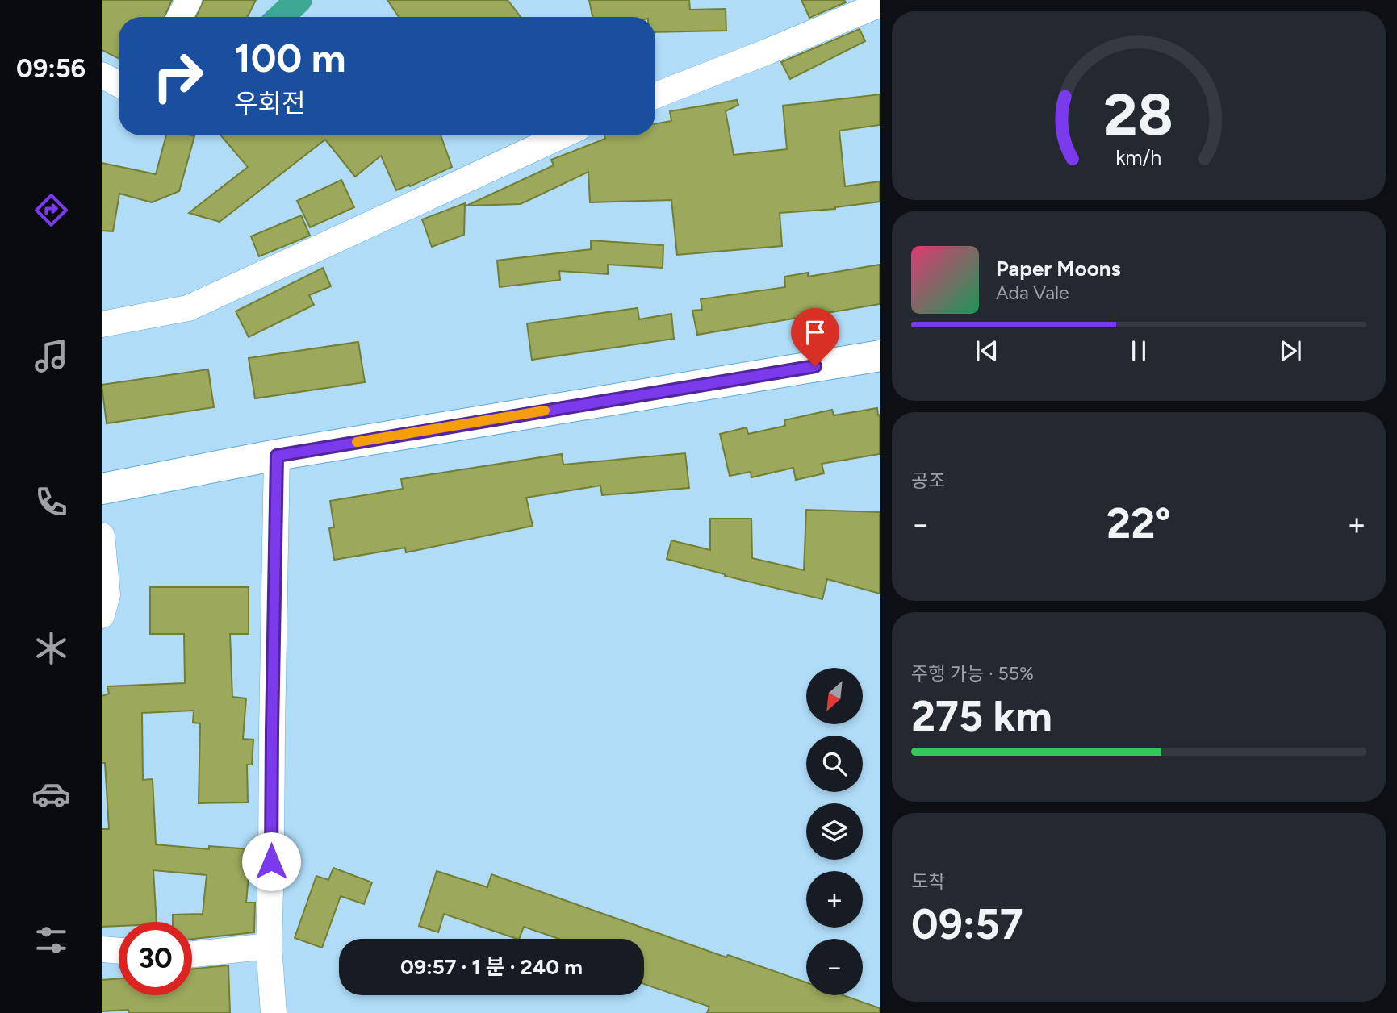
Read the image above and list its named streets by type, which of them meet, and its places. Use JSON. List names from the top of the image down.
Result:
{
  "north": "bottom left",
  "page": {
    "tabs": "09:56",
    "turn": ["100 m", "우회전"],
    "song": ["Paper Moons", "Ada Vale"],
    "tile": [
      "공조",
      ["주행 가능 · 55%", "275 km"],
      ["도착", "09:57"]
    ],
    "heat": ["−", "22°", "+"],
    "map_buttons": ["+", "−"],
    "limit": "30",
    "trip": "09:57 · 1 분 · 240 m",
    "gauge": ["28", "km/h"]
  }
}
